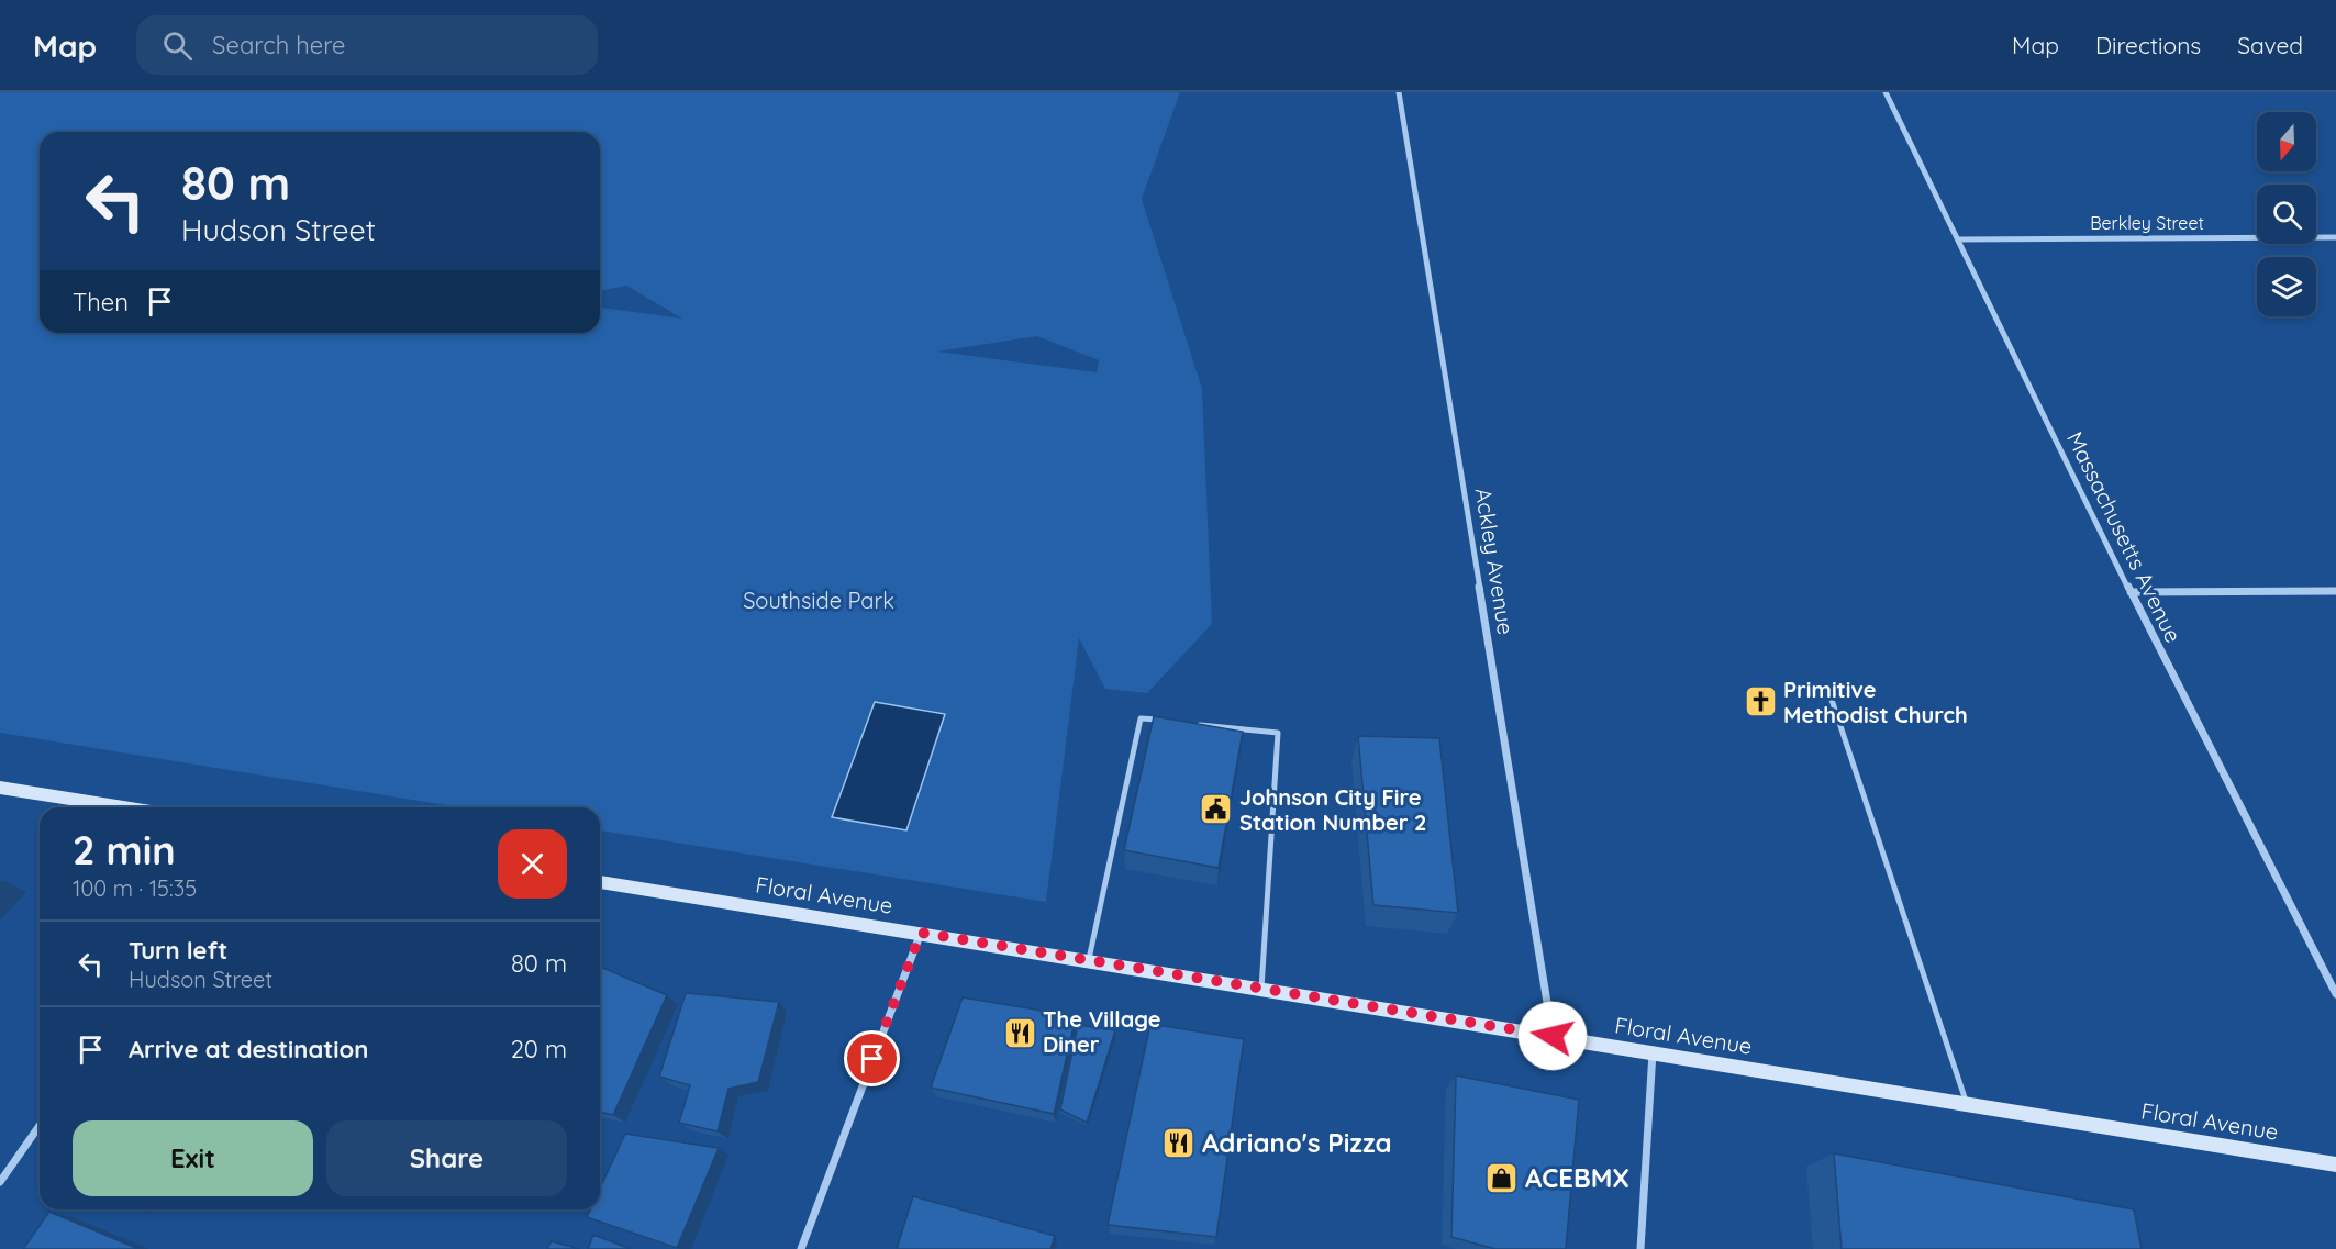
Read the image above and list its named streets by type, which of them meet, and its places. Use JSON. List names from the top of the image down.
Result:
{
  "streets": {
    "street": [
      "Berkley Street",
      "Massachusetts Avenue",
      "Ackley Avenue",
      "Floral Avenue"
    ]
  },
  "crossings": [
    ["Berkley Street", "Massachusetts Avenue"],
    ["Ackley Avenue", "Floral Avenue"]
  ],
  "parks": ["Southside Park"],
  "places": {
    "church": ["Primitive Methodist Church"],
    "public building": ["Johnson City Fire Station Number 2"],
    "restaurant": ["The Village Diner", "Adriano's Pizza"],
    "shop": ["ACEBMX"]
  },
  "north": "bottom",
  "page": {
    "header": "Map",
    "search": "Search here",
    "nav": ["Map", "Directions", "Saved"],
    "turn": ["80 m", "Hudson Street"],
    "then": "Then",
    "heading": ["2 min", "100 m · 15:35"],
    "list": [
      {
        "name": "Turn left",
        "note": "Hudson Street",
        "value": "80 m"
      },
      {
        "name": "Arrive at destination",
        "value": "20 m"
      }
    ],
    "buttons": ["Exit", "Share"]
  }
}
